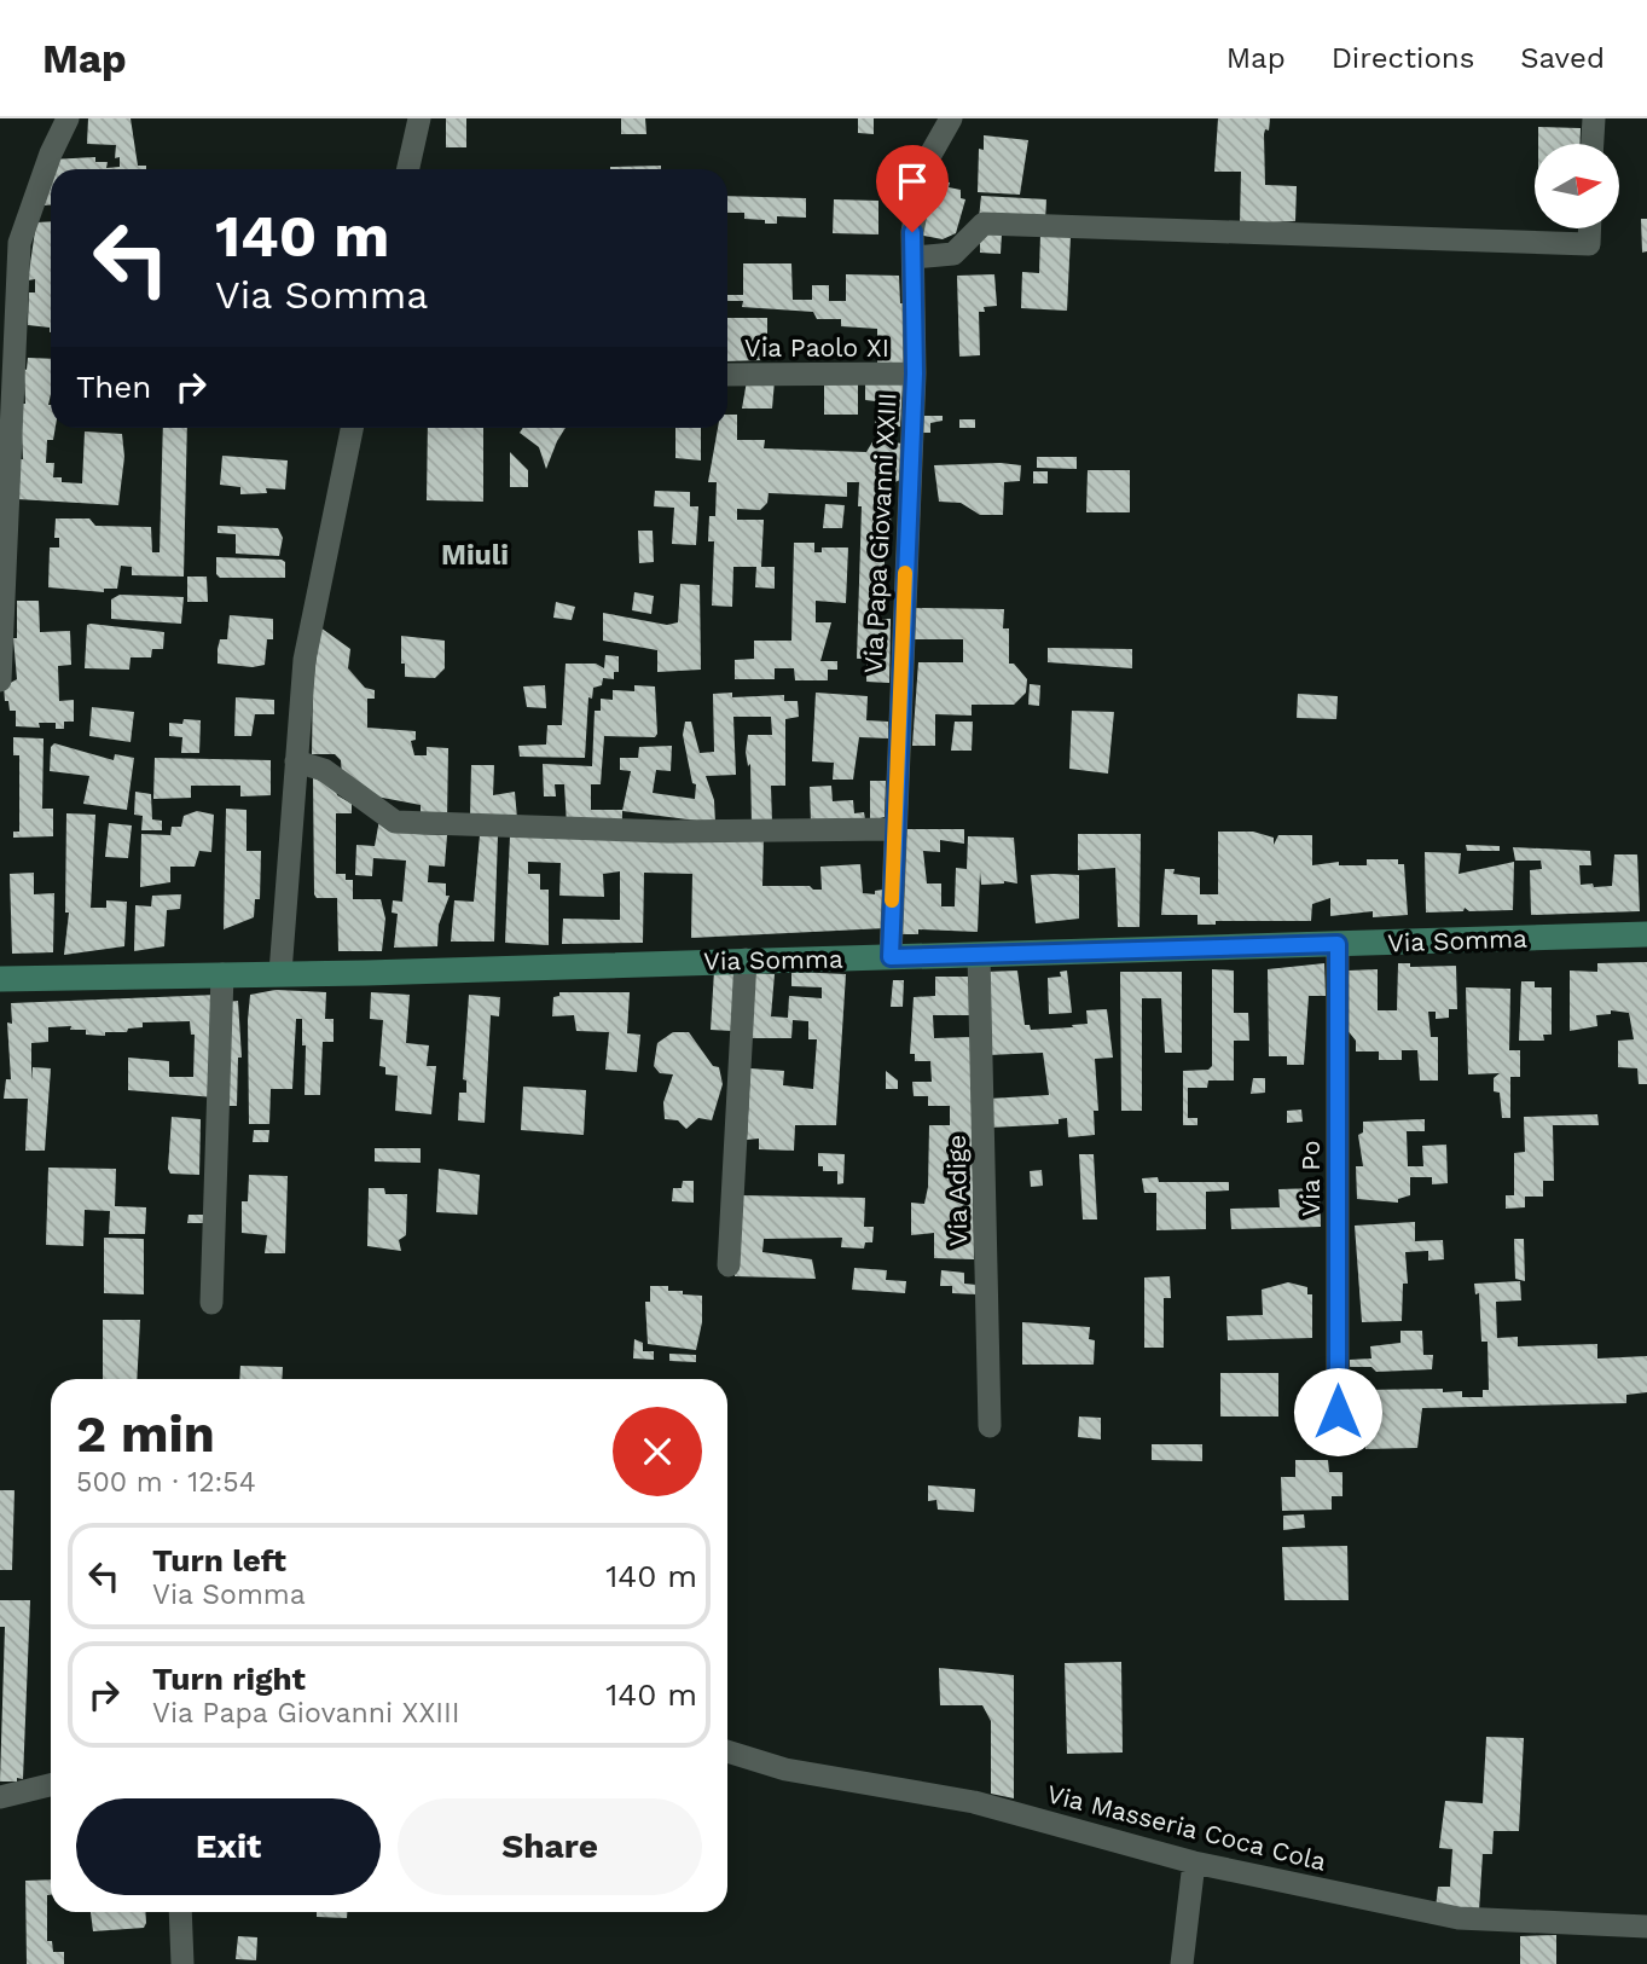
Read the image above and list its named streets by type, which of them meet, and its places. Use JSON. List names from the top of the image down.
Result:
{
  "streets": {
    "street": [
      "Via Paolo XI",
      "Via Papa Giovanni XXIII",
      "Via Somma",
      "Via Po",
      "Via Adige",
      "Via Masseria Coca Cola"
    ]
  },
  "crossings": [
    ["Via Paolo XI", "Via Papa Giovanni XXIII"],
    ["Via Papa Giovanni XXIII", "Via Somma"],
    ["Via Somma", "Via Po"],
    ["Via Somma", "Via Adige"]
  ],
  "districts": ["Miuli"],
  "north": "right",
  "page": {
    "header": "Map",
    "nav": ["Map", "Directions", "Saved"],
    "turn": ["140 m", "Via Somma"],
    "then": "Then",
    "heading": ["2 min", "500 m · 12:54"],
    "list": [
      {
        "name": "Turn left",
        "note": "Via Somma",
        "value": "140 m"
      },
      {
        "name": "Turn right",
        "note": "Via Papa Giovanni XXIII",
        "value": "140 m"
      }
    ],
    "buttons": ["Exit", "Share"]
  }
}
